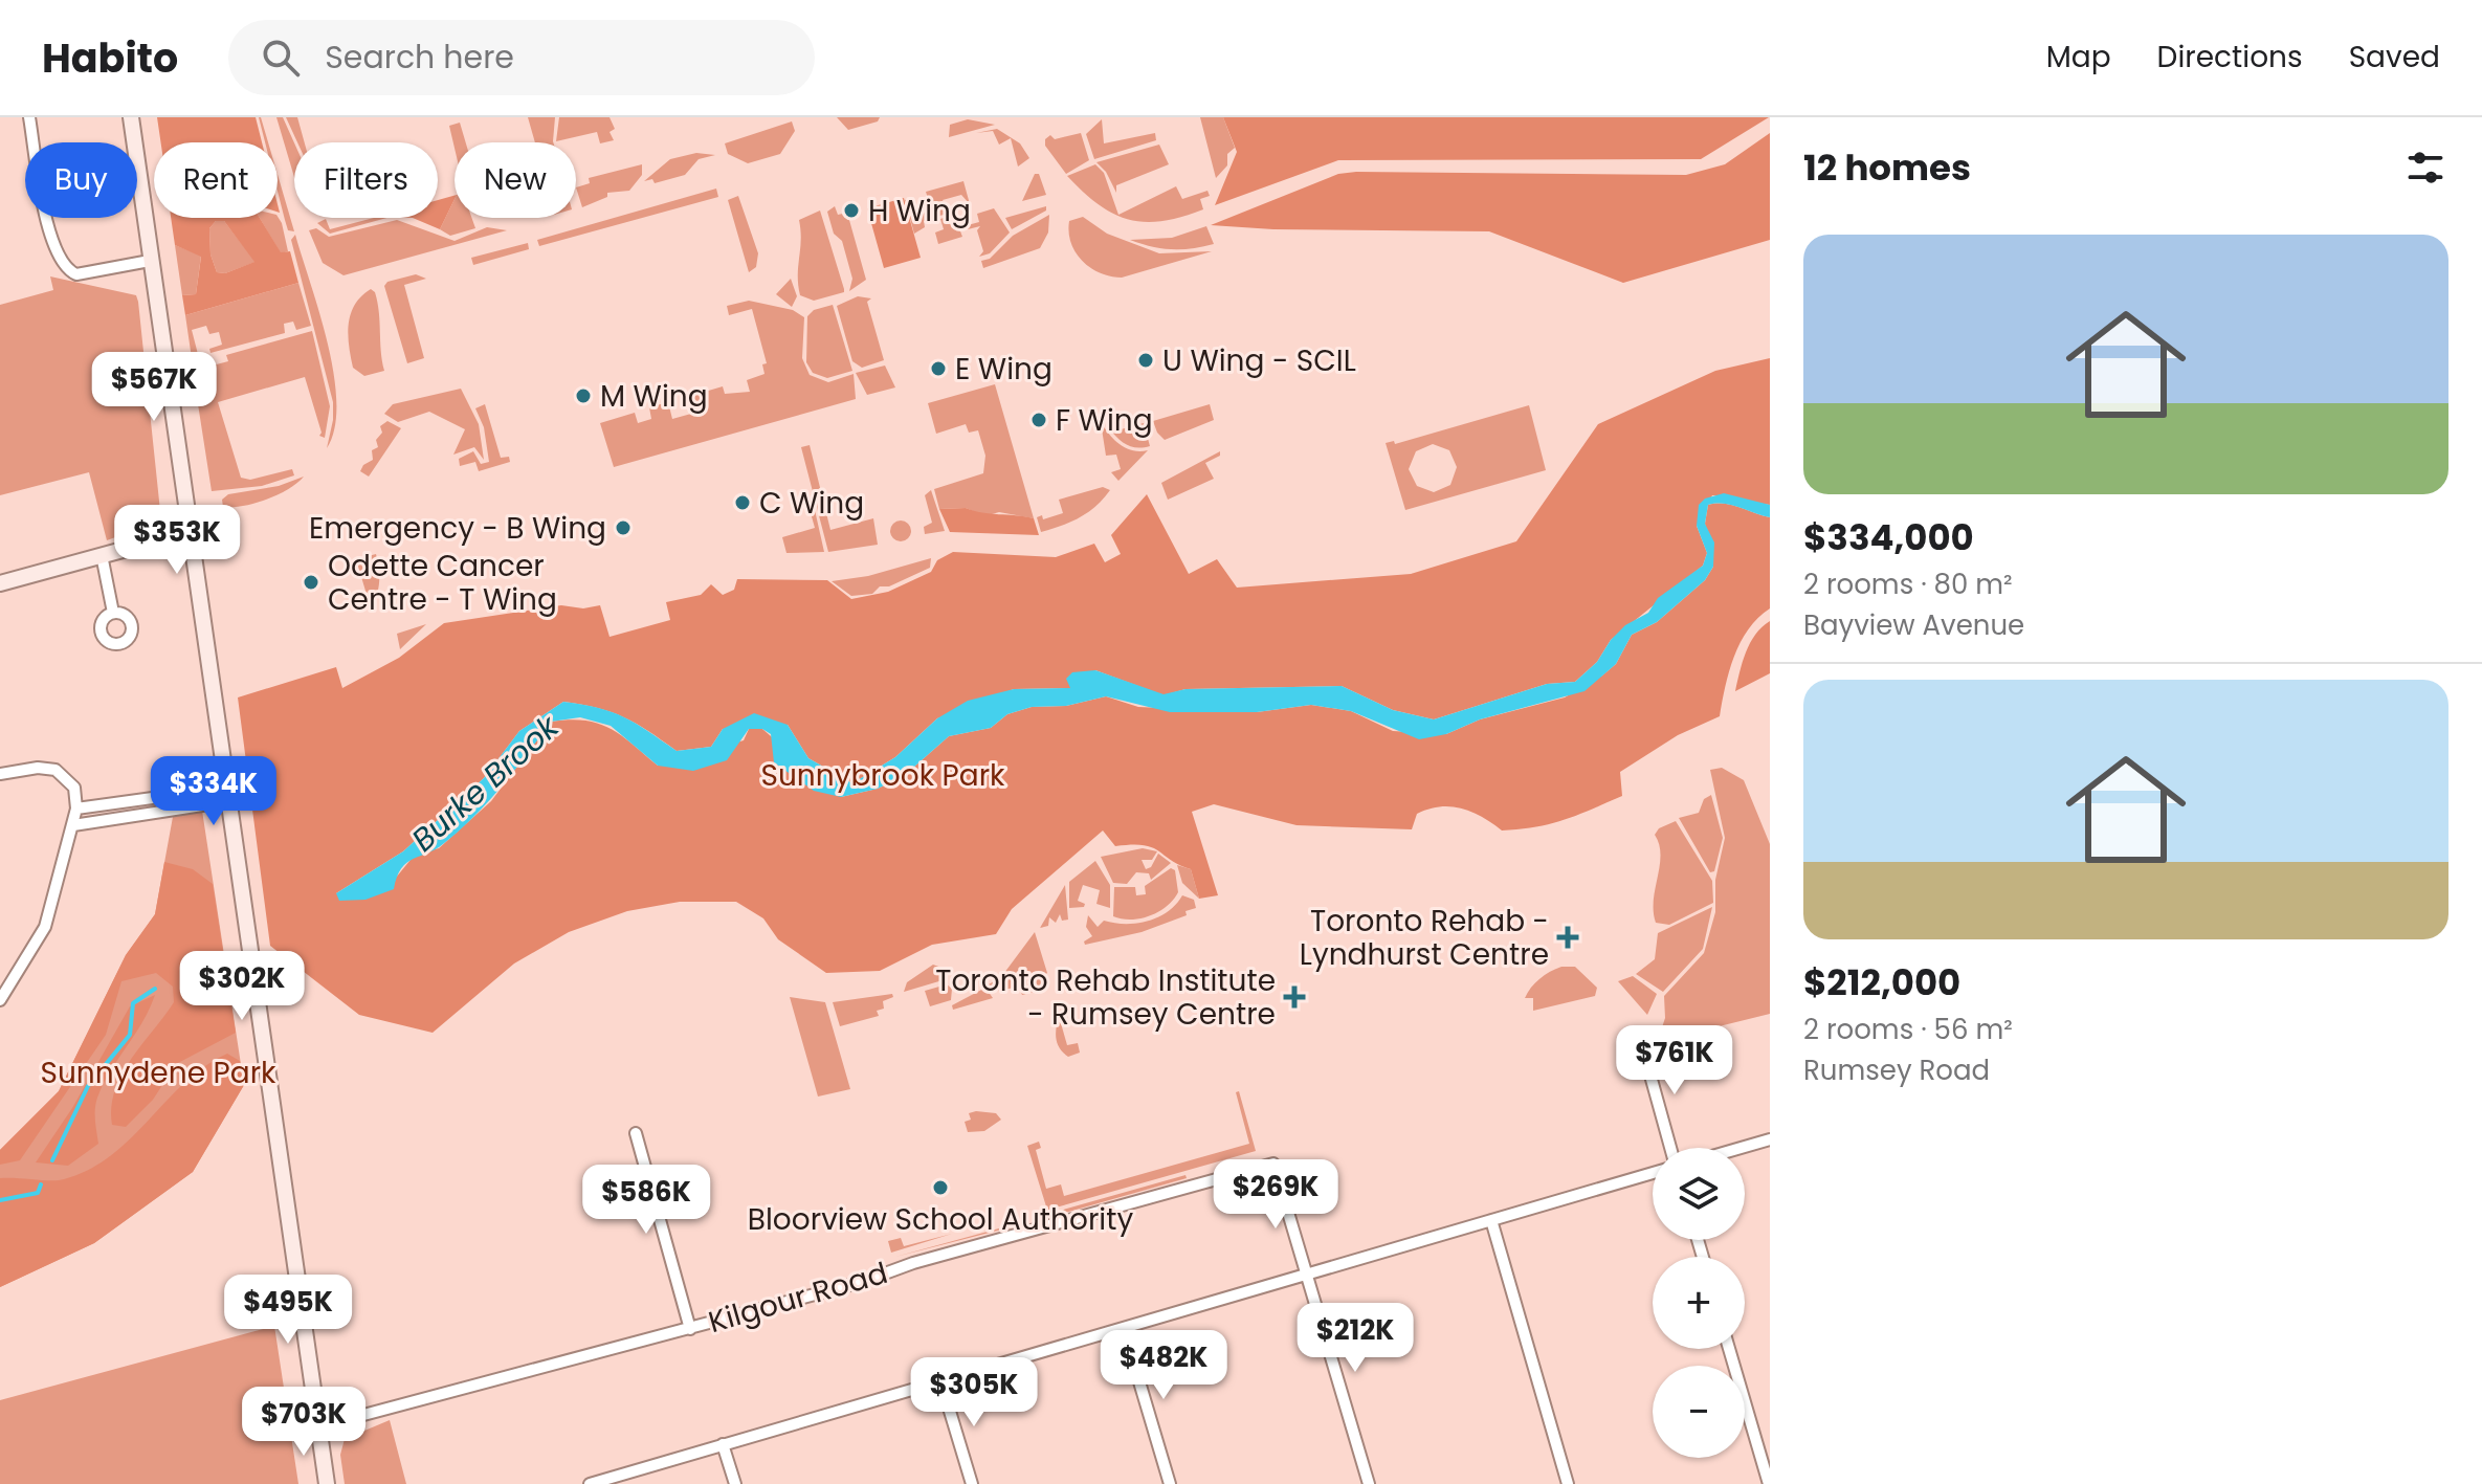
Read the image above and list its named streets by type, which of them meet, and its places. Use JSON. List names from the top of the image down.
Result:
{
  "streets": {
    "street": ["Kilgour Road"]
  },
  "water": ["Burke Brook"],
  "parks": ["Sunnybrook Park", "Sunnydene Park"],
  "places": {
    "other": [
      "H Wing",
      "U Wing - SCIL",
      "E Wing",
      "M Wing",
      "F Wing",
      "C Wing",
      "Emergency - B Wing",
      "Odette Cancer Centre - T Wing",
      "Bloorview School Authority"
    ],
    "health": ["Toronto Rehab - Lyndhurst Centre", "Toronto Rehab Institute - Rumsey Centre"]
  },
  "page": {
    "header": "Habito",
    "search": "Search here",
    "nav": ["Map", "Directions", "Saved"],
    "heading": "12 homes",
    "chip": [
      "Buy",
      "Rent",
      "Filters",
      "New"
    ],
    "list": [
      {
        "name": "$334,000",
        "note": "2 rooms · 80 m² · Bayview Avenue"
      },
      {
        "name": "$212,000",
        "note": "2 rooms · 56 m² · Rumsey Road"
      }
    ],
    "price": [
      "$567K",
      "$353K",
      "$334K",
      "$302K",
      "$761K",
      "$269K",
      "$586K",
      "$495K",
      "$212K",
      "$482K",
      "$305K",
      "$703K"
    ],
    "map_buttons": ["+", "−"]
  }
}
